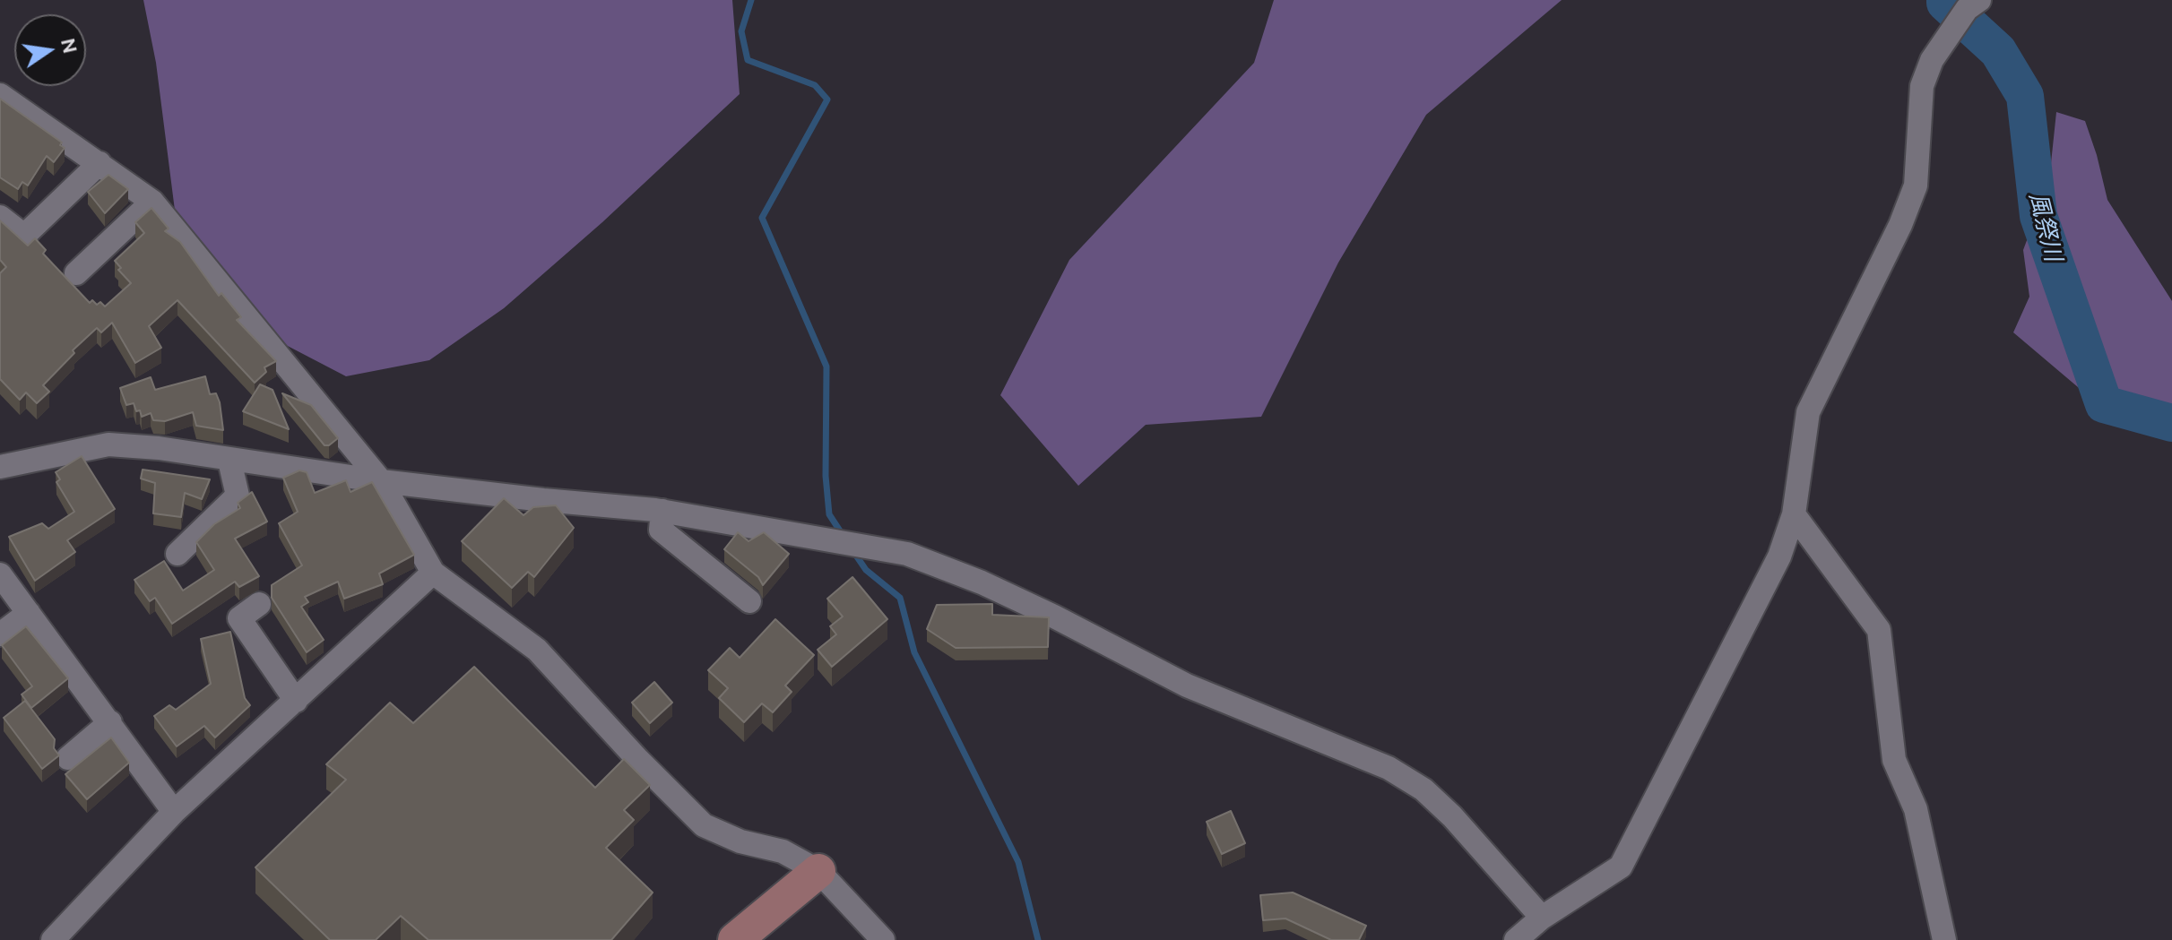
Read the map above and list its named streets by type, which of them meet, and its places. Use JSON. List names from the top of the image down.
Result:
{
  "water": ["風祭川"],
  "north": "right"
}
